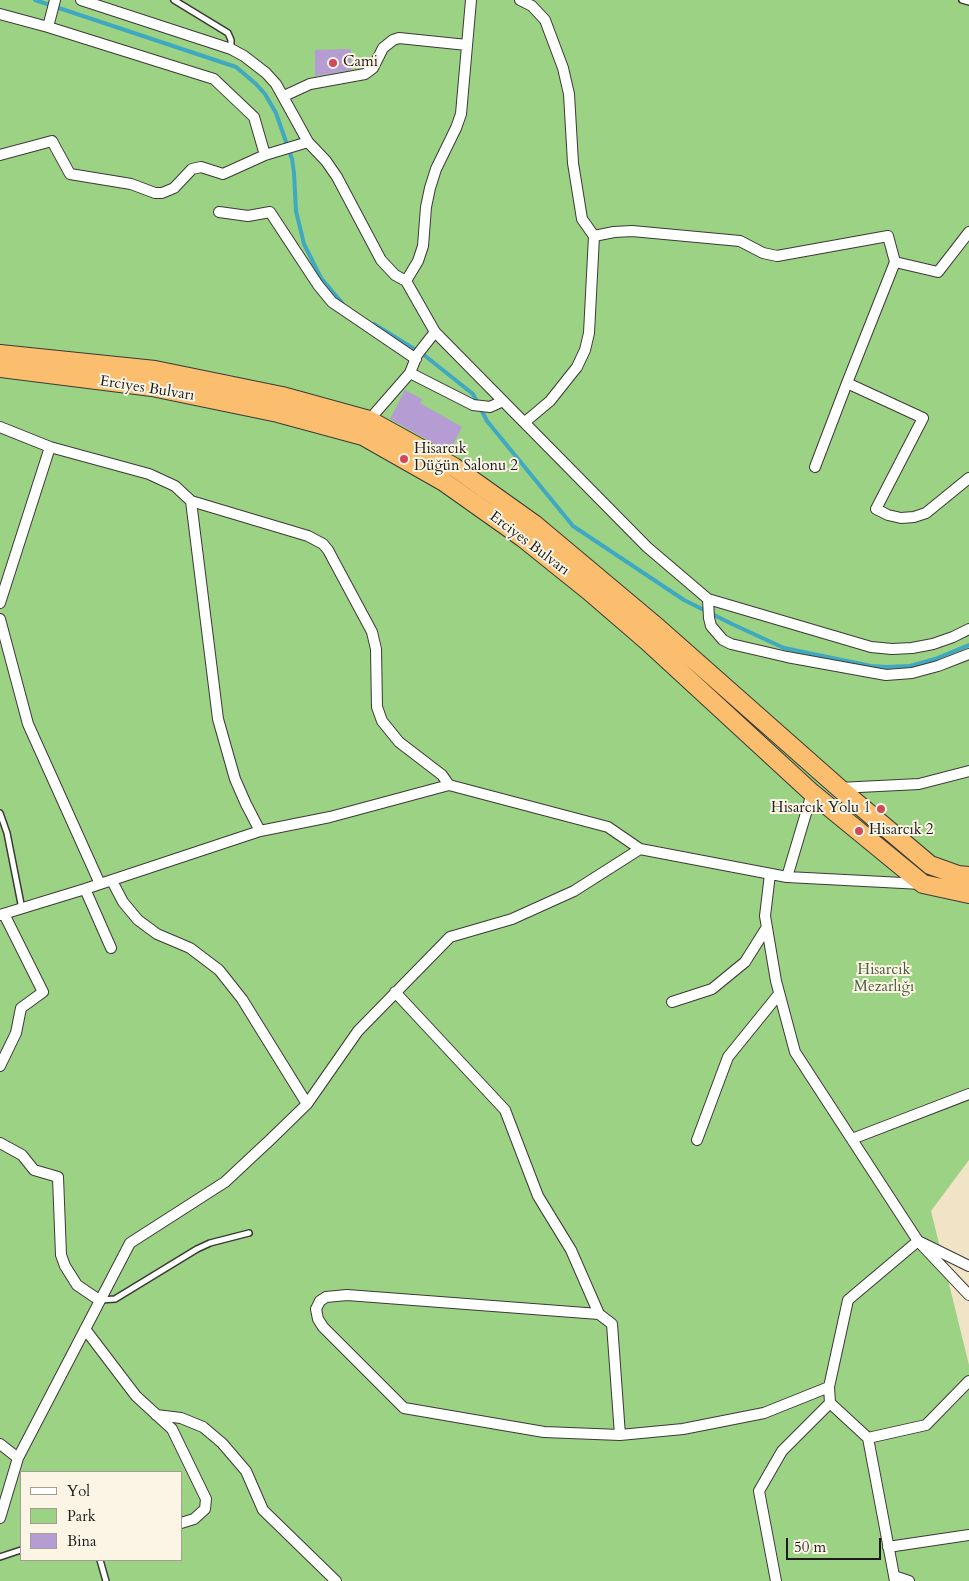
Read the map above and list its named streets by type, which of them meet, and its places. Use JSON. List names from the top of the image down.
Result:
{
  "streets": {
    "highway": ["Erciyes Bulvarı"]
  },
  "parks": ["Hisarcık Mezarlığı"],
  "places": [
    "Cami",
    "Hisarcık Düğün Salonu 2",
    "Hisarcık Yolu 1",
    "Hisarcık 2"
  ],
  "legend": ["Yol", "Park", "Bina"],
  "scale_bar": "50 m"
}
